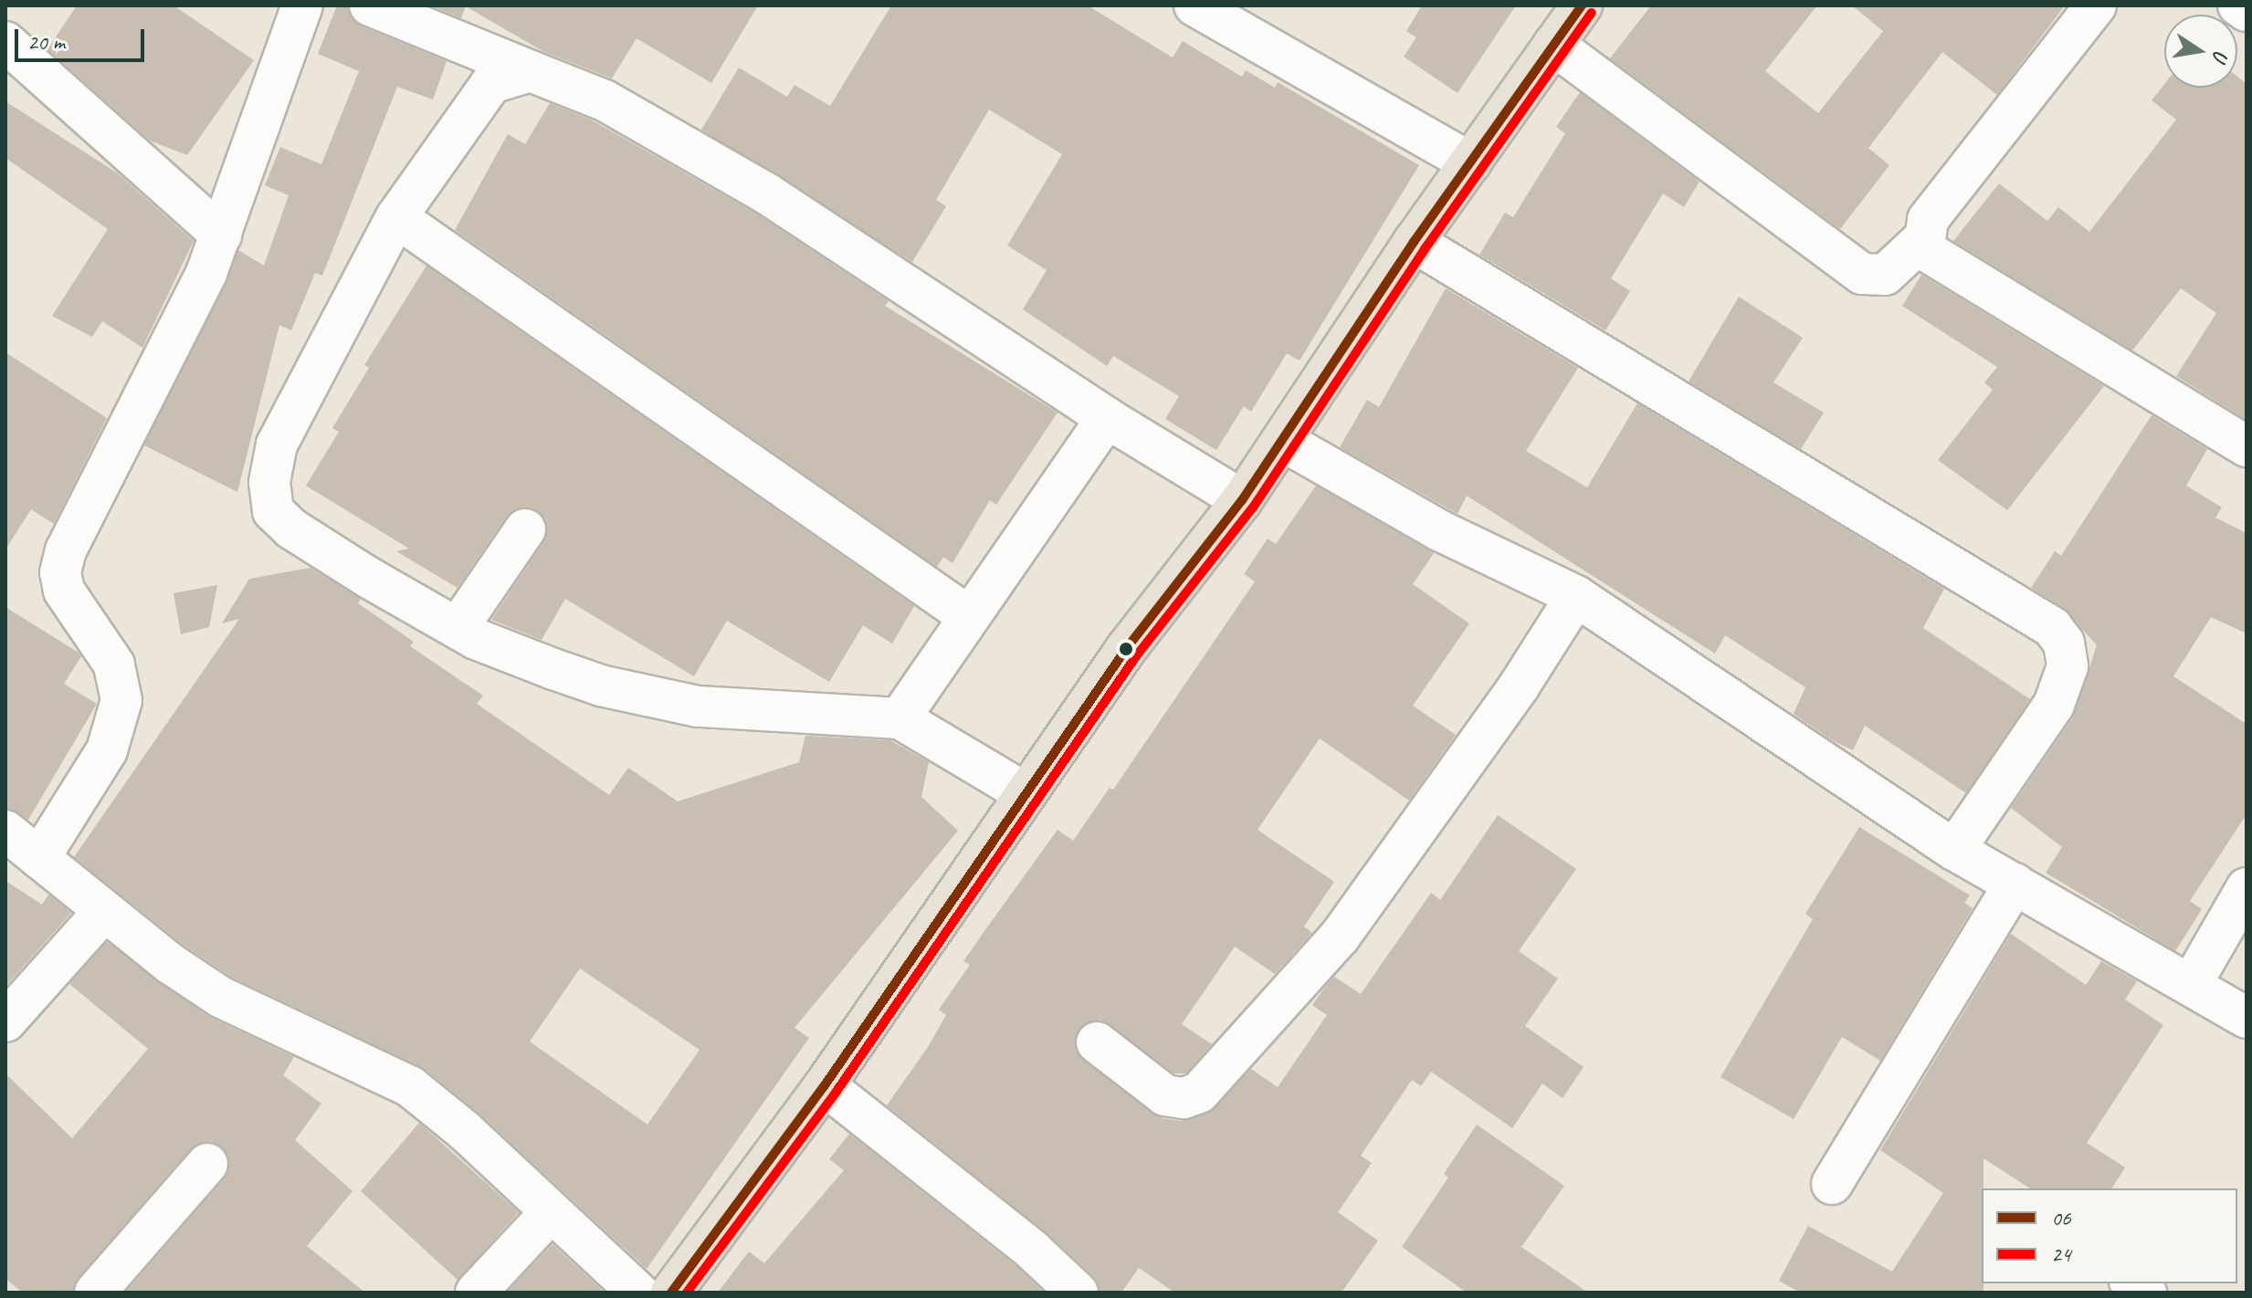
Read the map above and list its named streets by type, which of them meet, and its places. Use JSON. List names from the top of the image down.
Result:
{
  "lines": ["transit line 06", "transit line 24"],
  "legend": ["06", "24"],
  "scale_bar": "20 m",
  "north": "right"
}
